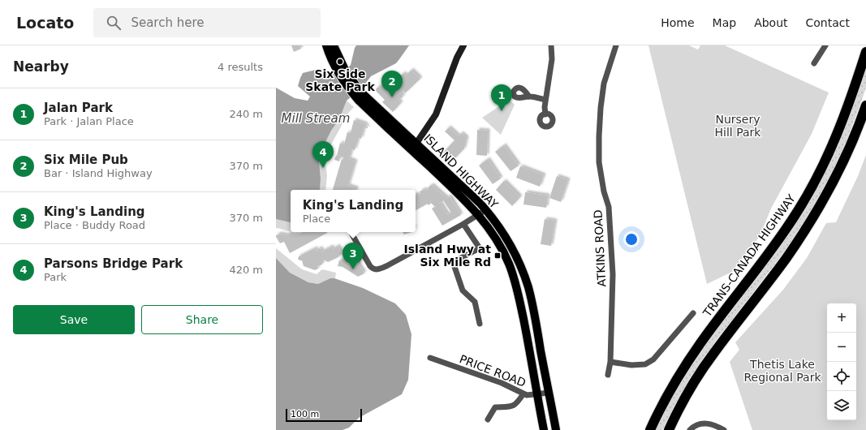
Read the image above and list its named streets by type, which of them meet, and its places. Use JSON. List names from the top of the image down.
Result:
{
  "streets": {
    "highway": ["TRANS-CANADA HIGHWAY"],
    "main road": ["ISLAND HIGHWAY"],
    "street": ["ATKINS ROAD", "PRICE ROAD"]
  },
  "crossings": [
    ["ISLAND HIGHWAY", "PRICE ROAD"]
  ],
  "water": ["Mill Stream"],
  "parks": ["Nursery Hill Park", "Thetis Lake Regional Park"],
  "places": {
    "other": ["Six Side Skate Park"],
    "transit": ["Island Hwy at Six Mile Rd"]
  },
  "scale_bar": "100 m",
  "page": {
    "header": "Locato",
    "search": "Search here",
    "nav": [
      "Home",
      "Map",
      "About",
      "Contact"
    ],
    "heading": ["Nearby", "4 results"],
    "pins": [
      "2",
      "1",
      "4",
      "3"
    ],
    "list": [
      {
        "mark": "1",
        "name": "Jalan Park",
        "note": "Park · Jalan Place",
        "value": "240 m"
      },
      {
        "mark": "2",
        "name": "Six Mile Pub",
        "note": "Bar · Island Highway",
        "value": "370 m"
      },
      {
        "mark": "3",
        "name": "King's Landing",
        "note": "Place · Buddy Road",
        "value": "370 m"
      },
      {
        "mark": "4",
        "name": "Parsons Bridge Park",
        "note": "Park",
        "value": "420 m"
      }
    ],
    "popup": ["King's Landing", "Place"],
    "buttons": ["Save", "Share"],
    "map_buttons": ["+", "−"],
    "scale": "100 m"
  }
}
